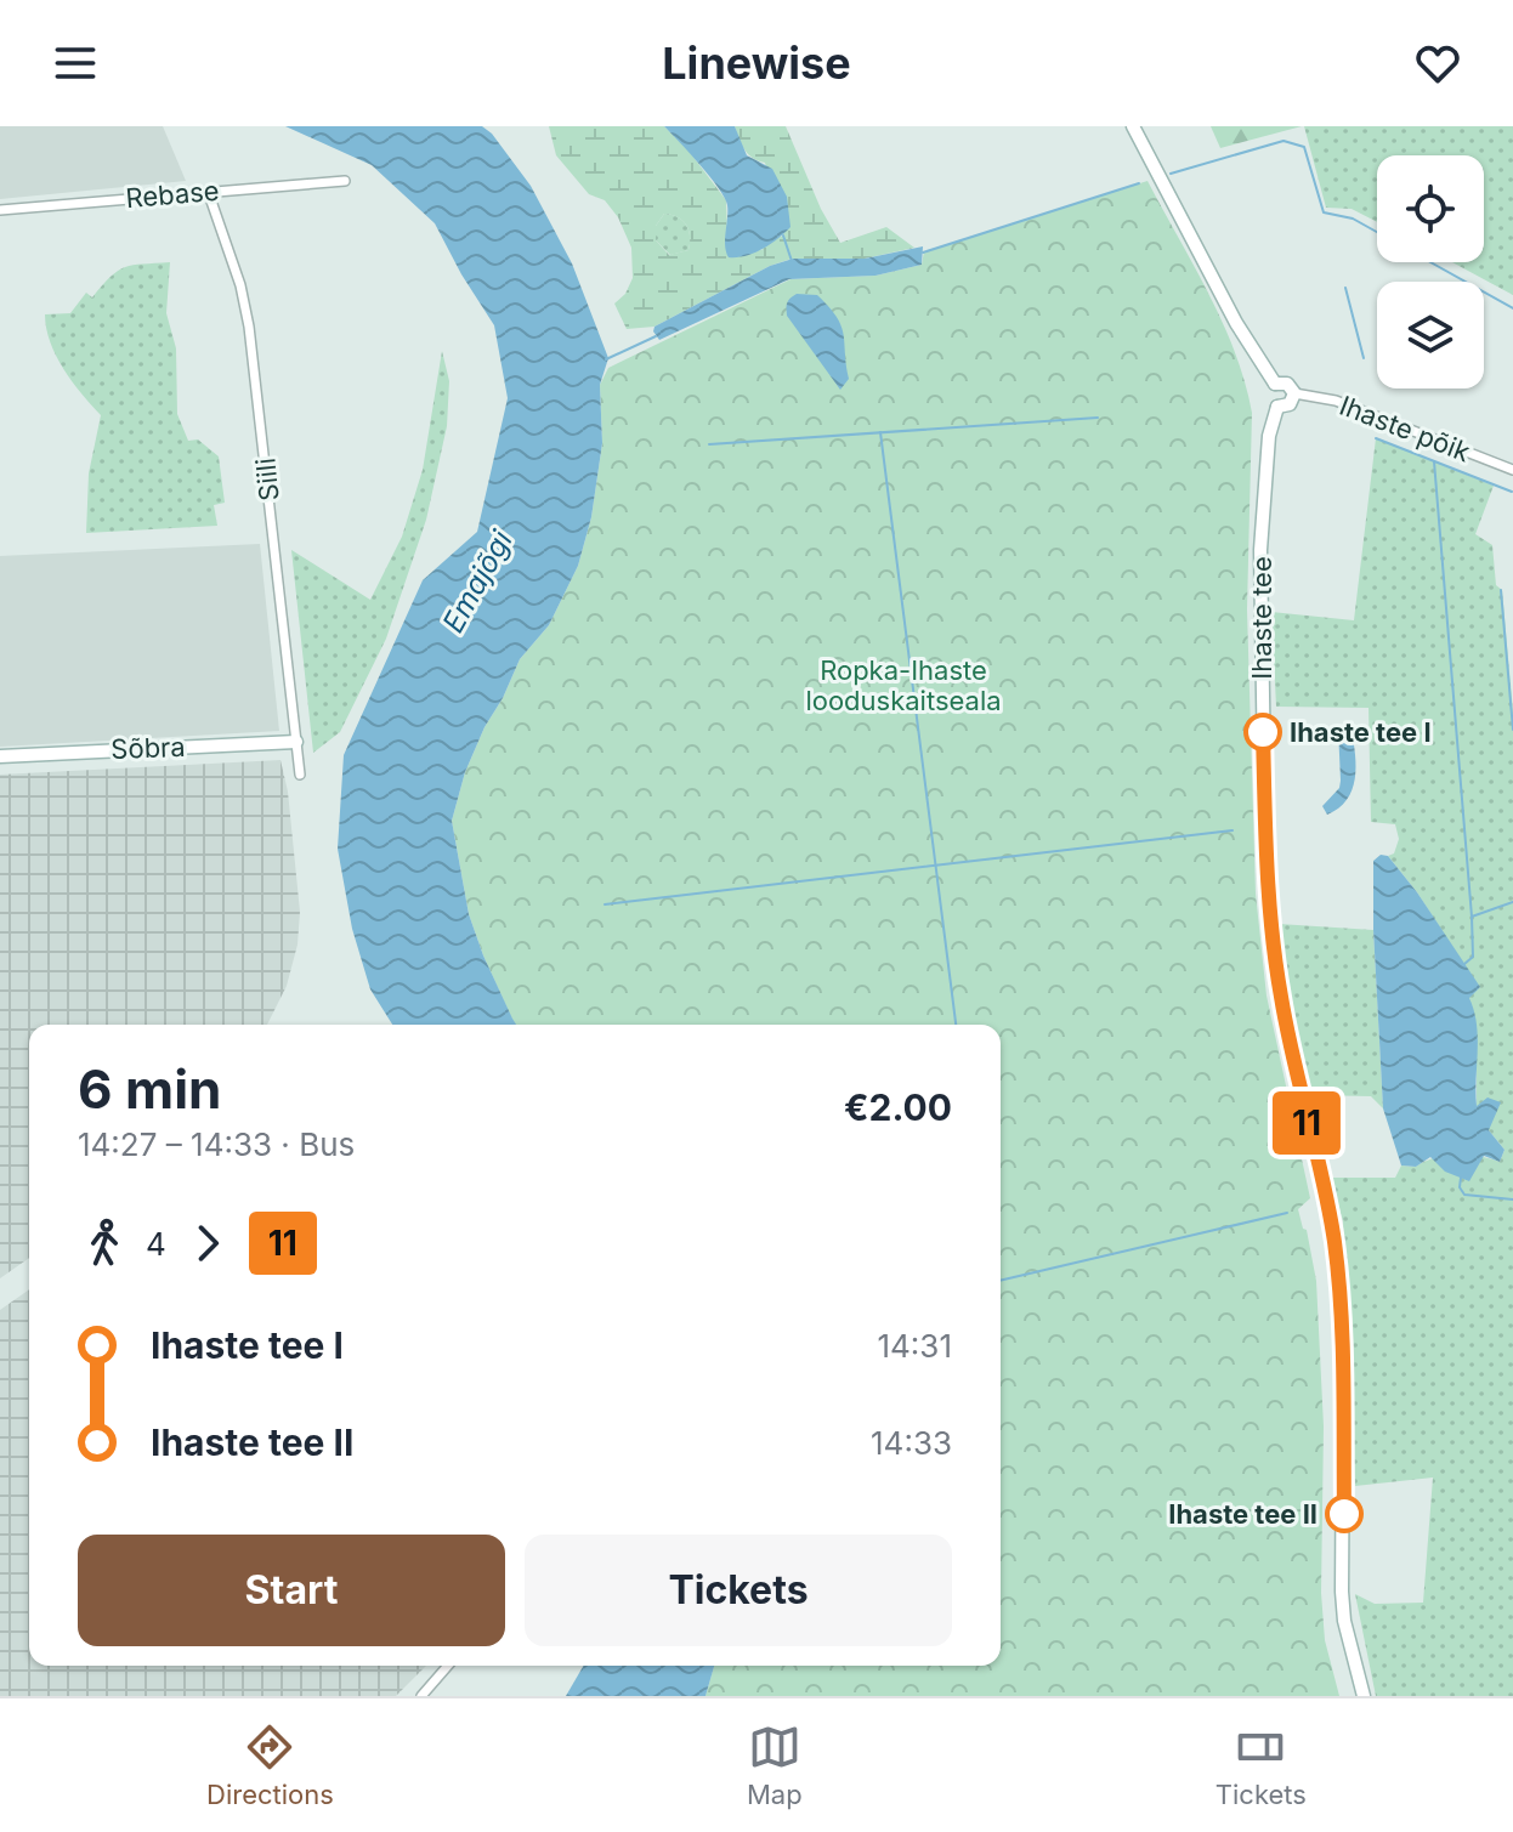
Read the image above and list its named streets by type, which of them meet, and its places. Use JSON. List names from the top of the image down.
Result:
{
  "streets": {
    "street": [
      "Rebase",
      "Ihaste põik",
      "Siili",
      "Ihaste tee",
      "Sõbra"
    ]
  },
  "crossings": [
    ["Rebase", "Siili"],
    ["Ihaste põik", "Ihaste tee"],
    ["Siili", "Sõbra"]
  ],
  "water": ["Emajõgi"],
  "parks": ["Ropka-Ihaste looduskaitseala"],
  "places": ["Ihaste tee I", "Ihaste tee II"],
  "lines": ["bus line 11"],
  "page": {
    "header": "Linewise",
    "on_map": "11",
    "heading": ["6 min", "14:27 – 14:33 · Bus", "€2.00"],
    "legs": ["4", "11"],
    "list": [
      {
        "name": "Ihaste tee I",
        "value": "14:31"
      },
      {
        "name": "Ihaste tee II",
        "value": "14:33"
      }
    ],
    "buttons": ["Start", "Tickets"],
    "tabs": ["Directions", "Map", "Tickets"]
  }
}
